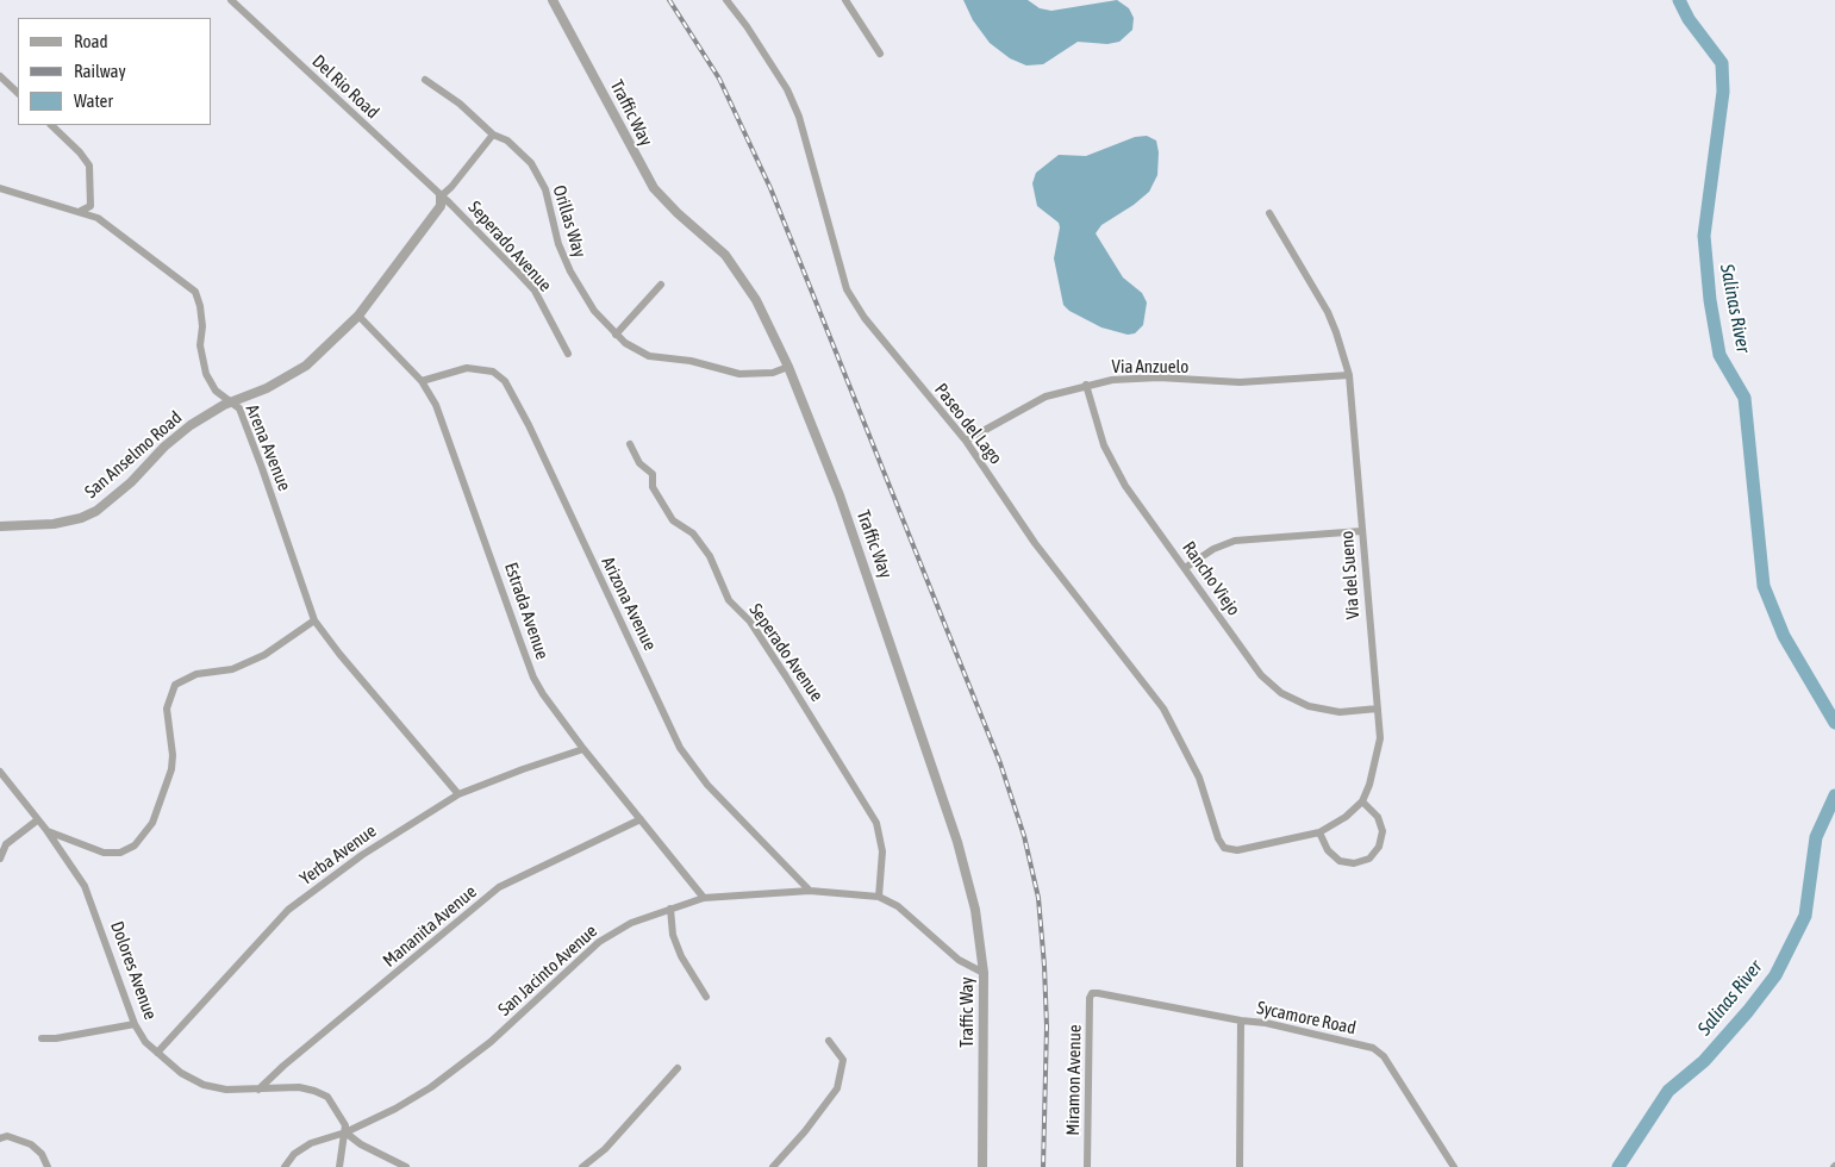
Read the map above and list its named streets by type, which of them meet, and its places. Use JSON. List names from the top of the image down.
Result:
{
  "streets": {
    "street": [
      "Del Rio Road",
      "Traffic Way",
      "Orillas Way",
      "Seperado Avenue",
      "Via Anzuelo",
      "Paseo del Lago",
      "Arena Avenue",
      "San Anselmo Road",
      "Via del Sueno",
      "Rancho Viejo",
      "Arizona Avenue",
      "Estrada Avenue",
      "Yerba Avenue",
      "Mananita Avenue",
      "Dolores Avenue",
      "San Jacinto Avenue",
      "Sycamore Road",
      "Miramon Avenue"
    ]
  },
  "crossings": [
    ["Del Rio Road", "Seperado Avenue"],
    ["Del Rio Road", "San Anselmo Road"],
    ["Traffic Way", "Orillas Way"],
    ["Traffic Way", "San Jacinto Avenue"],
    ["Seperado Avenue", "San Anselmo Road"],
    ["Seperado Avenue", "San Jacinto Avenue"],
    ["Via Anzuelo", "Paseo del Lago"],
    ["Via Anzuelo", "Via del Sueno"],
    ["Via Anzuelo", "Rancho Viejo"],
    ["Paseo del Lago", "Via del Sueno"],
    ["Arena Avenue", "San Anselmo Road"],
    ["Arena Avenue", "Yerba Avenue"],
    ["San Anselmo Road", "Estrada Avenue"],
    ["Via del Sueno", "Rancho Viejo"],
    ["Arizona Avenue", "Estrada Avenue"],
    ["Arizona Avenue", "San Jacinto Avenue"],
    ["Estrada Avenue", "Yerba Avenue"],
    ["Estrada Avenue", "Mananita Avenue"],
    ["Estrada Avenue", "San Jacinto Avenue"],
    ["Yerba Avenue", "Dolores Avenue"],
    ["Mananita Avenue", "Dolores Avenue"],
    ["Dolores Avenue", "San Jacinto Avenue"],
    ["Sycamore Road", "Miramon Avenue"]
  ],
  "water": ["Salinas River"],
  "legend": ["Road", "Railway", "Water"]
}
